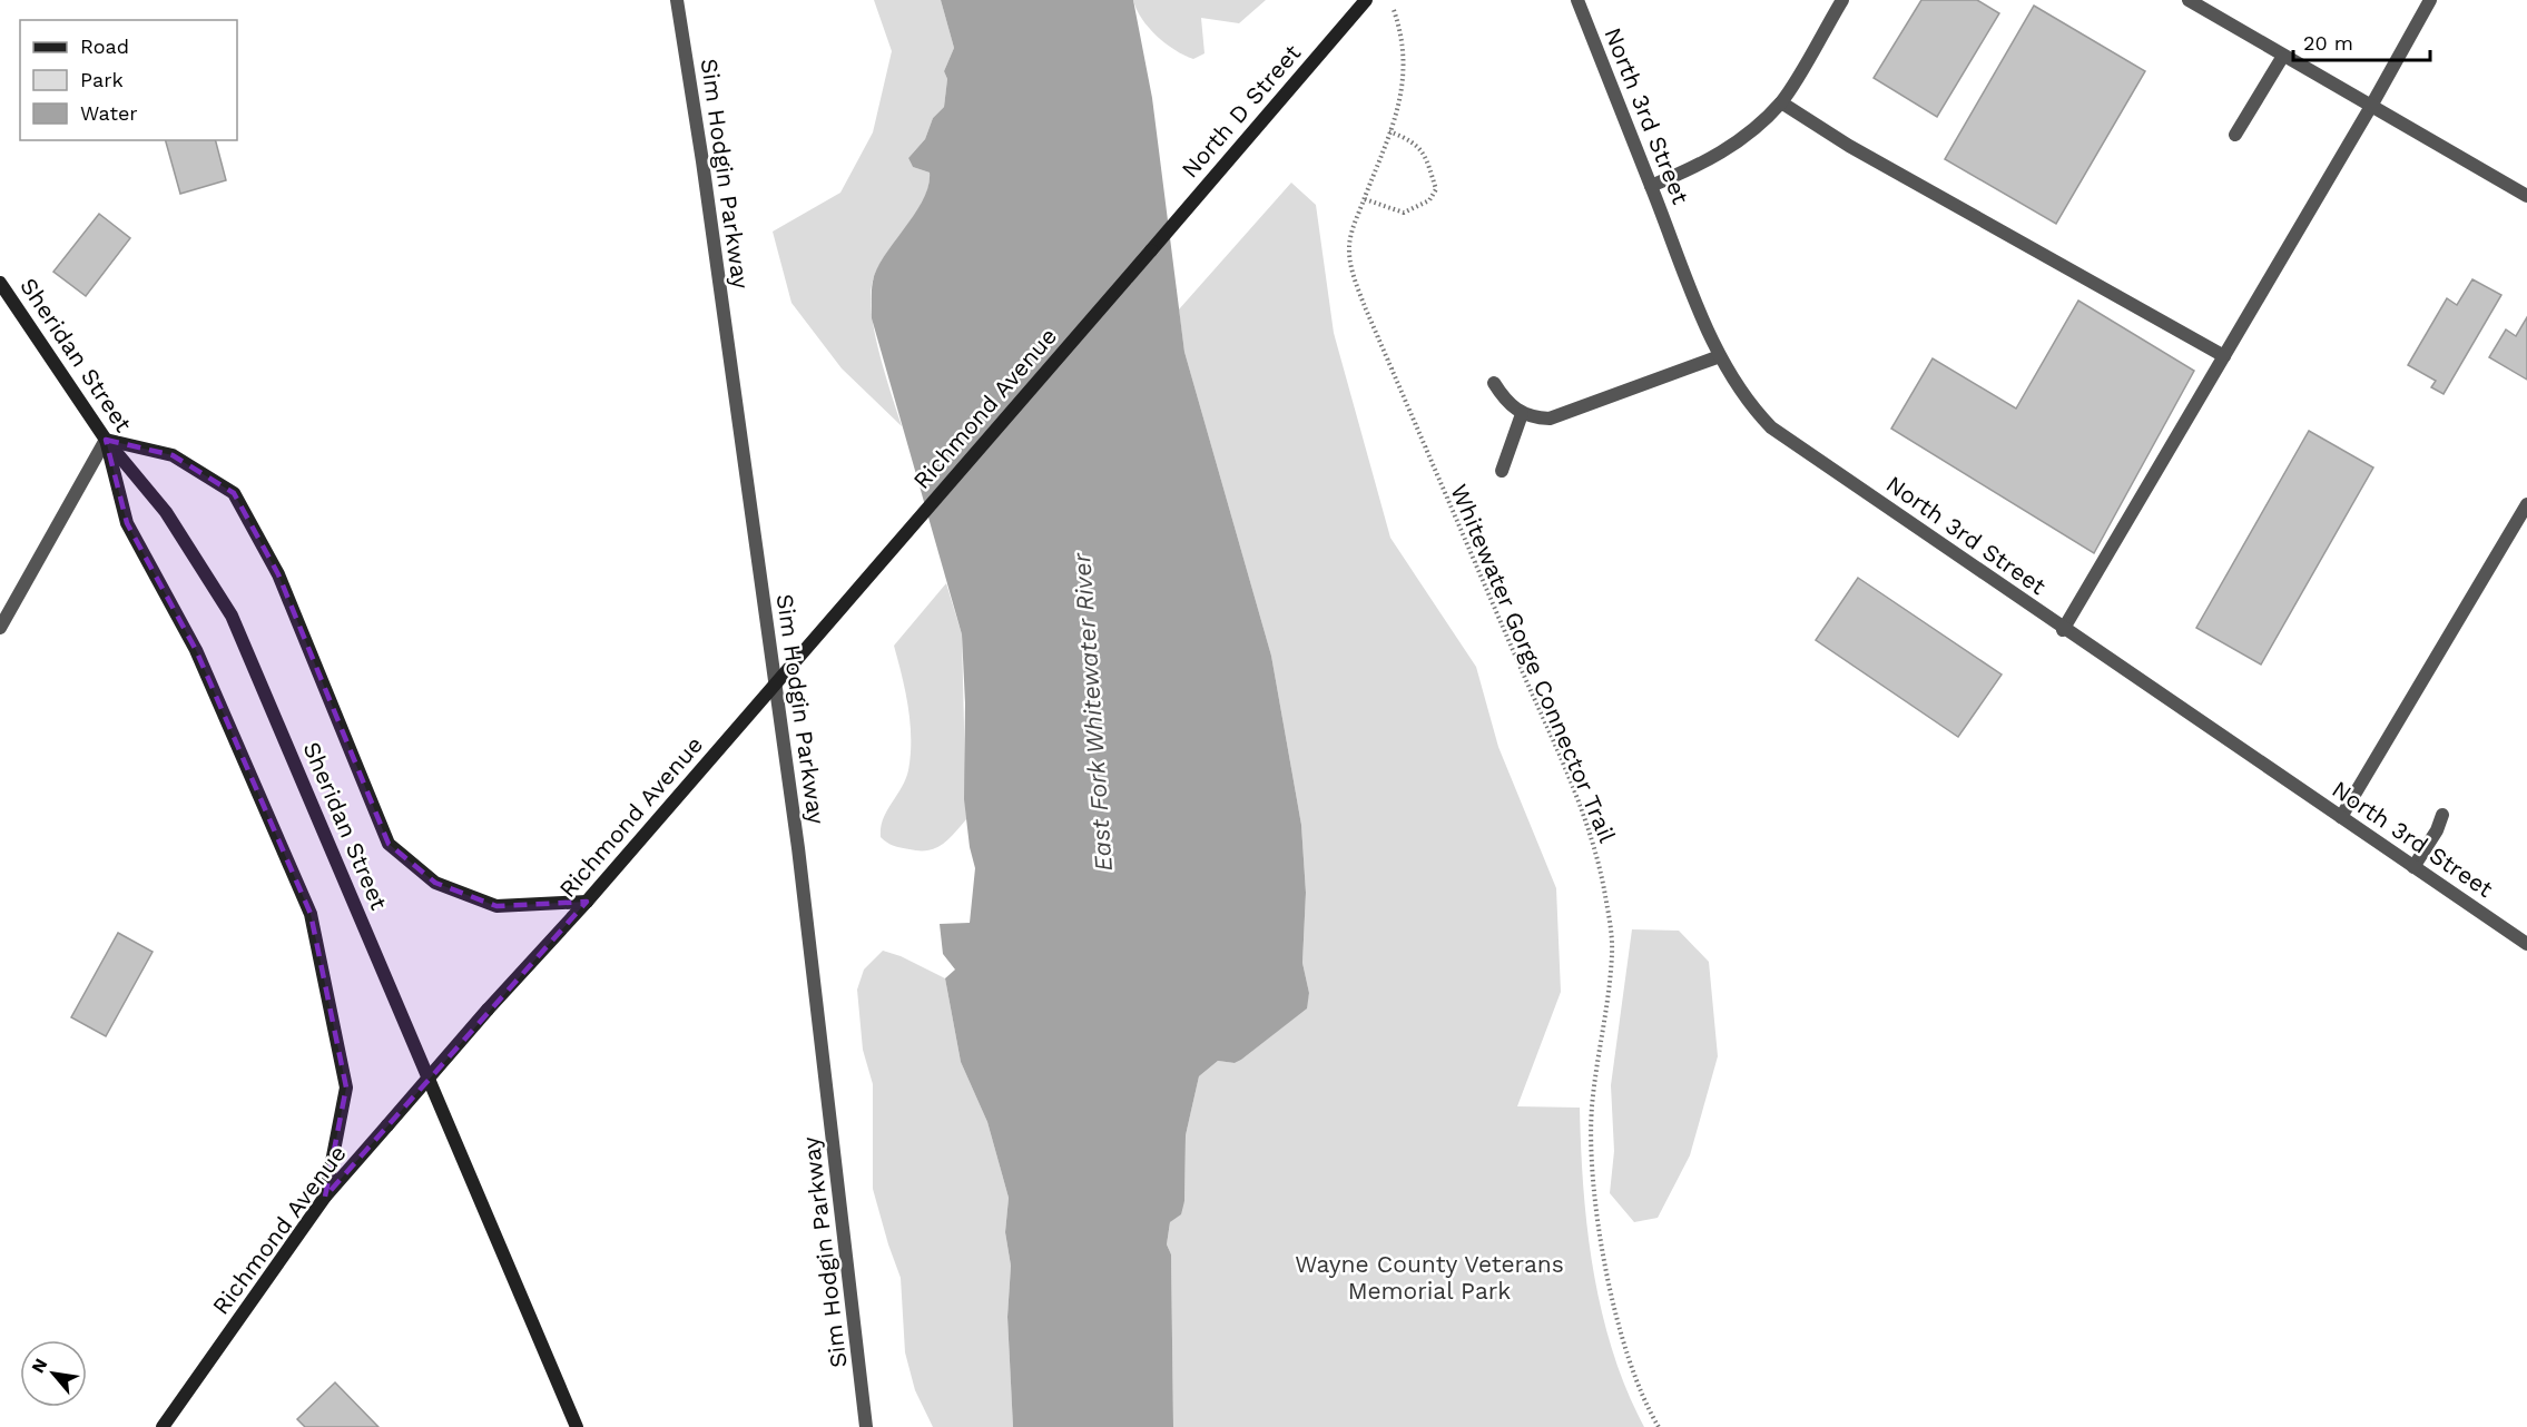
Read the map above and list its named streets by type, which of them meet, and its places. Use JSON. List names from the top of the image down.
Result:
{
  "streets": {
    "street": [
      "North D Street",
      "North 3rd Street",
      "Sim Hodgin Parkway",
      "Sheridan Street",
      "Richmond Avenue"
    ],
    "path": ["Whitewater Gorge Connector Trail"]
  },
  "crossings": [
    ["North D Street", "Richmond Avenue"]
  ],
  "water": ["East Fork Whitewater River"],
  "parks": ["Wayne County Veterans Memorial Park"],
  "legend": ["Road", "Park", "Water"],
  "scale_bar": "20 m",
  "north": "top left"
}
